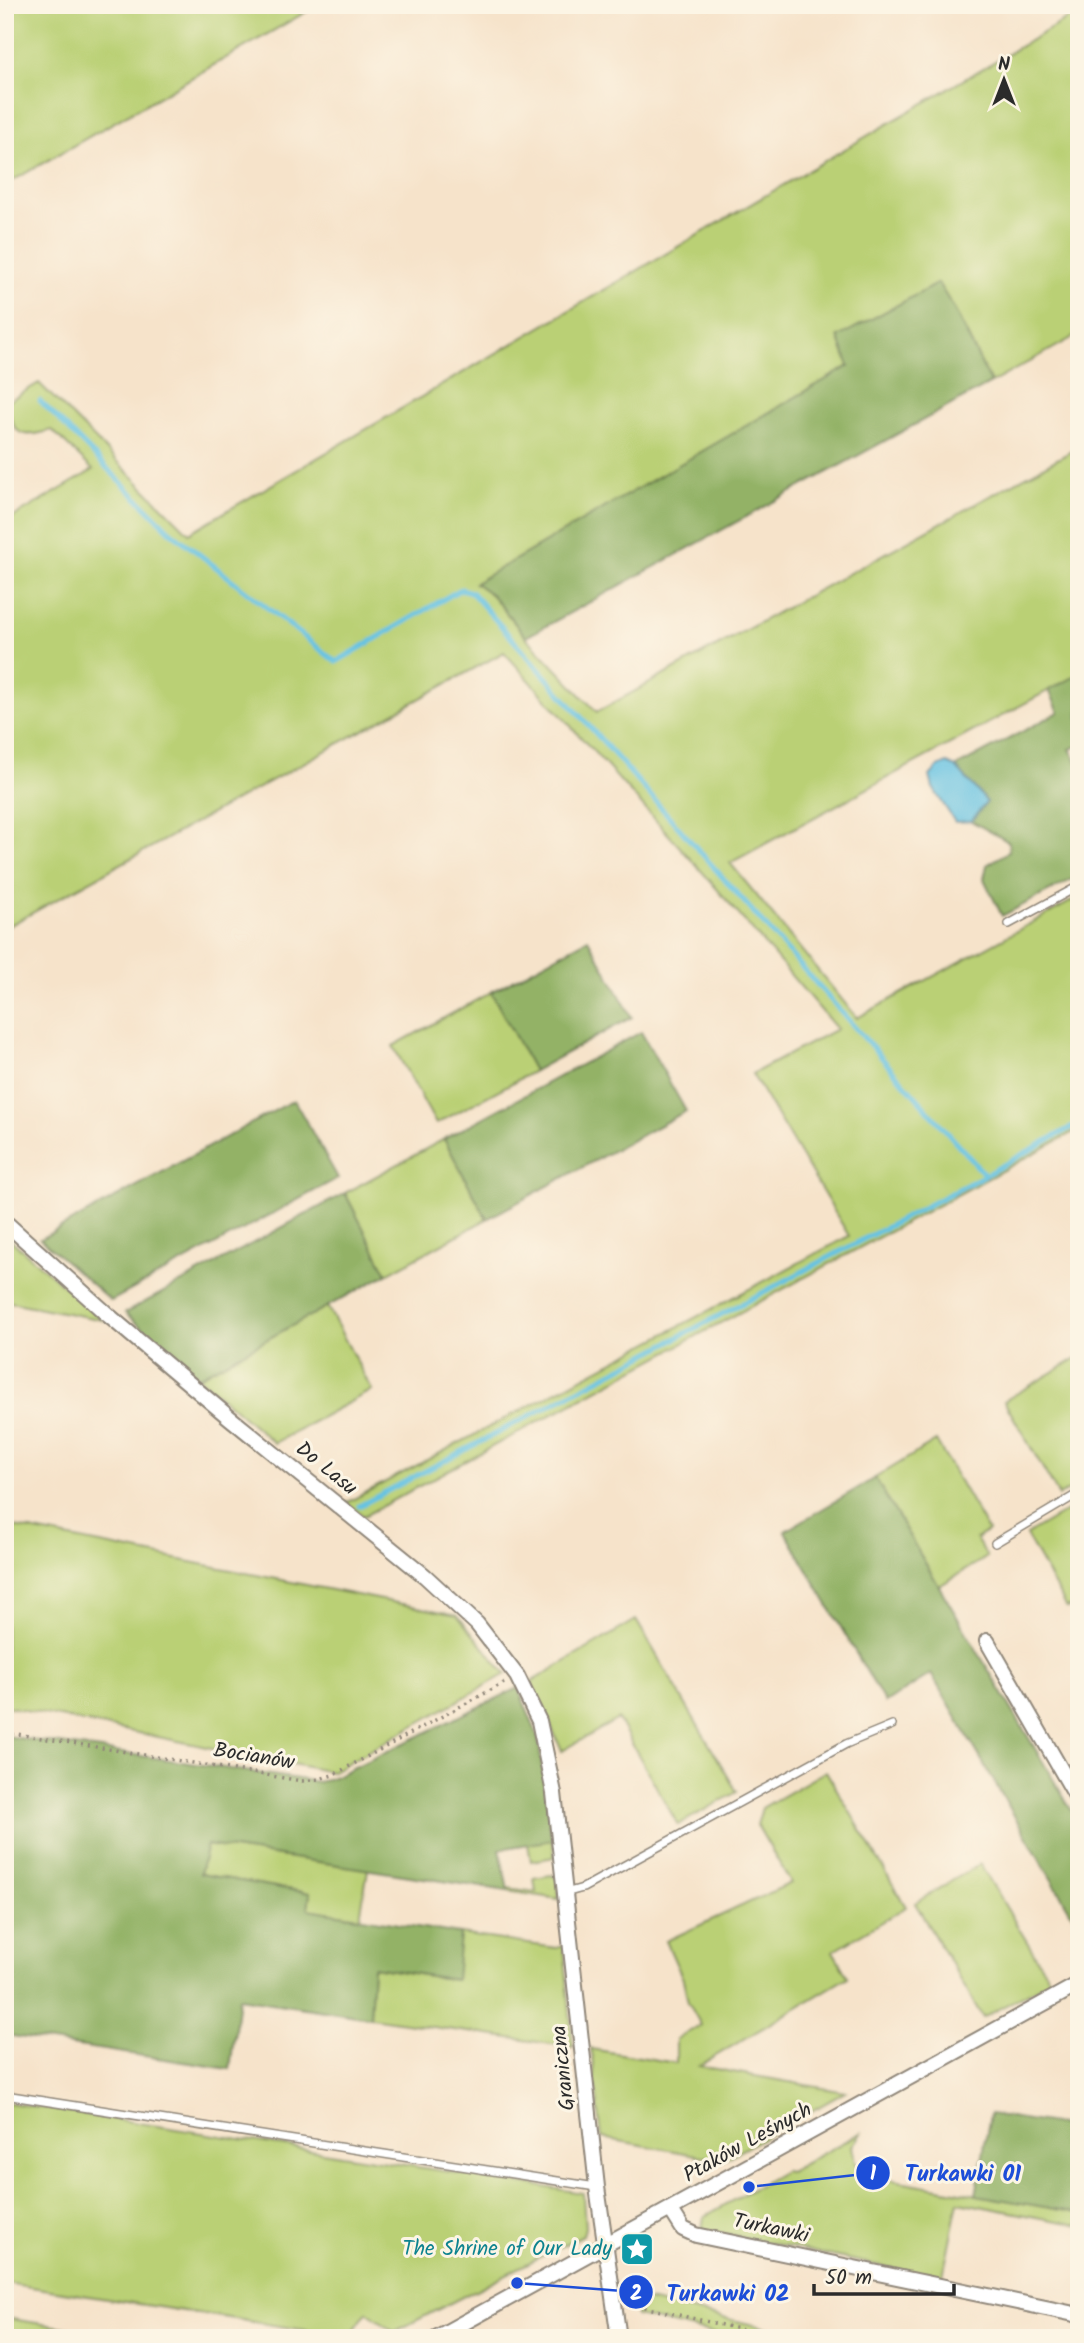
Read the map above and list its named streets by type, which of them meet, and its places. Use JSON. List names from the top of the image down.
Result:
{
  "streets": {
    "street": [
      "Do Lasu",
      "Graniczna",
      "Ptaków Leśnych",
      "Turkawki"
    ],
    "path": ["Bocianów"]
  },
  "crossings": [
    ["Do Lasu", "Bocianów"],
    ["Do Lasu", "Graniczna"],
    ["Graniczna", "Ptaków Leśnych"],
    ["Ptaków Leśnych", "Turkawki"]
  ],
  "places": {
    "other": ["Turkawki 01", "Turkawki 02"],
    "place": ["The Shrine of Our Lady"]
  },
  "scale_bar": "50 m",
  "north": "top"
}
